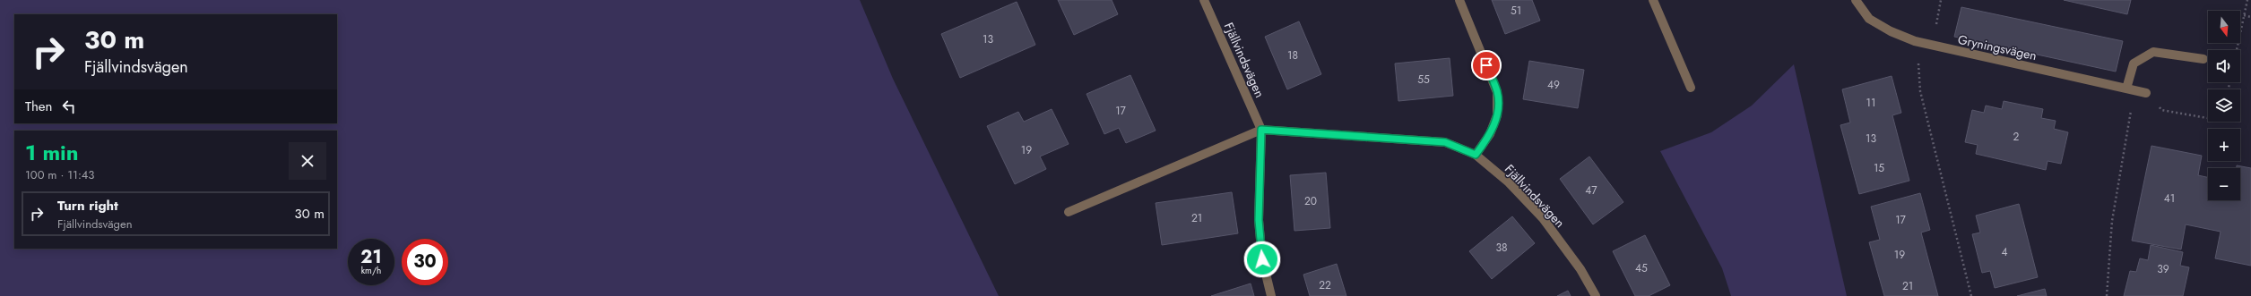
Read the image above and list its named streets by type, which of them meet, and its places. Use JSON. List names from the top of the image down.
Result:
{
  "streets": {
    "street": ["Gryningsvägen", "Fjällvindsvägen"]
  },
  "house_numbers": [
    "51",
    "13",
    "18",
    "55",
    "49",
    "11",
    "17",
    "2",
    "13",
    "19",
    "15",
    "47",
    "41",
    "20",
    "21",
    "17",
    "38",
    "4",
    "19",
    "45",
    "39",
    "22",
    "21"
  ],
  "north": "bottom",
  "page": {
    "map_buttons": ["+", "−"],
    "turn": ["30 m", "Fjällvindsvägen"],
    "then": "Then",
    "heading": ["1 min", "100 m · 11:43"],
    "list": [
      {
        "name": "Turn right",
        "note": "Fjällvindsvägen",
        "value": "30 m"
      }
    ],
    "speed": "21 km/h",
    "limit": "30"
  }
}
